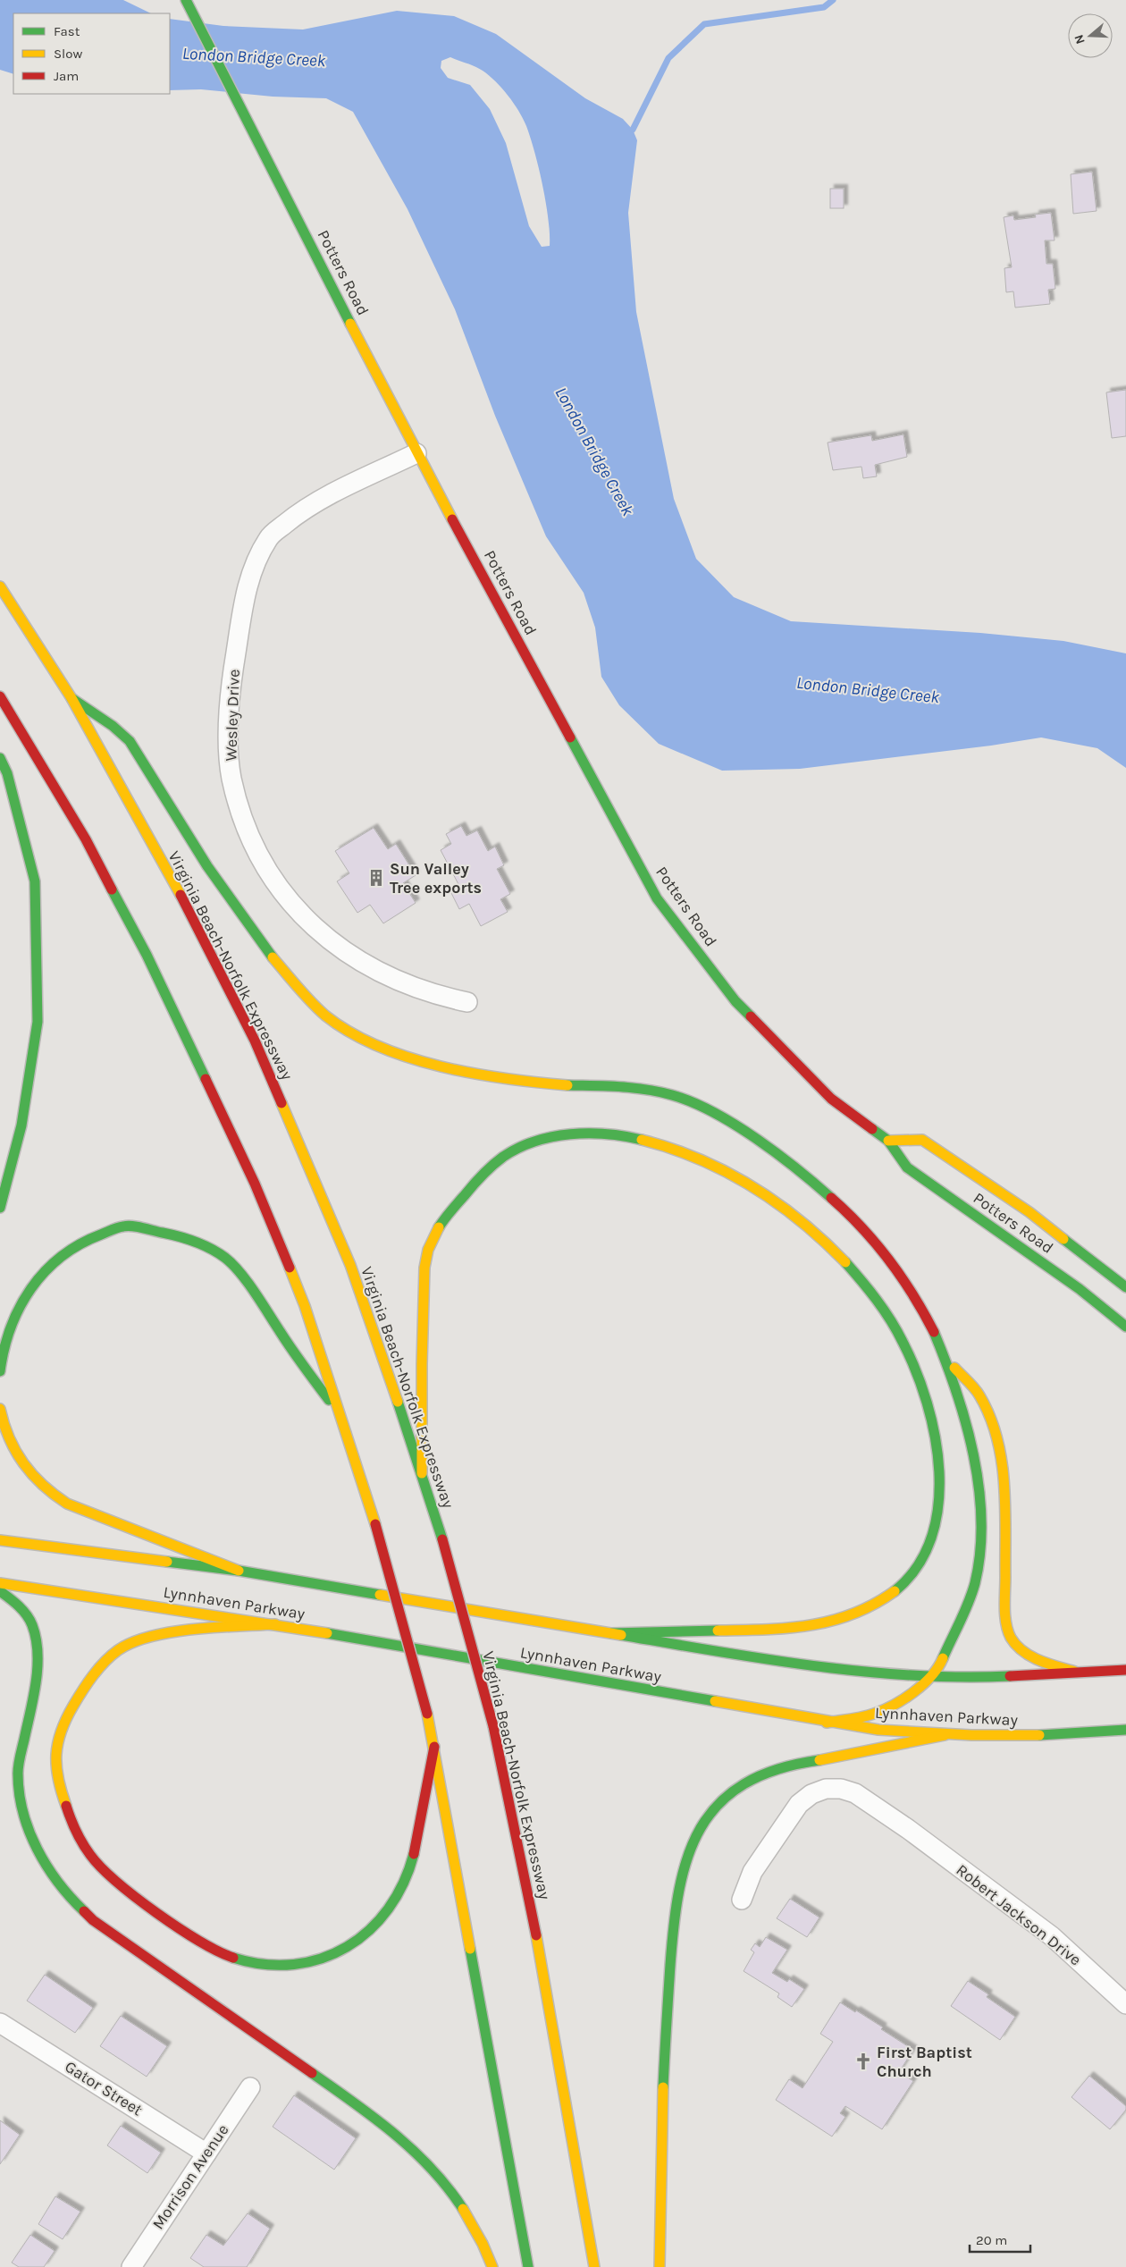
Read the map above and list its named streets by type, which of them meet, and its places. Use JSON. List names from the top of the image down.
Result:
{
  "streets": {
    "main road": ["Potters Road", "Virginia Beach-Norfolk Expressway", "Lynnhaven Parkway"],
    "street": [
      "Wesley Drive",
      "Robert Jackson Drive",
      "Gator Street",
      "Morrison Avenue"
    ]
  },
  "crossings": [
    ["Potters Road", "Wesley Drive"],
    ["Gator Street", "Morrison Avenue"]
  ],
  "water": ["London Bridge Creek"],
  "places": {
    "building": ["Sun Valley Tree exports"],
    "church": ["First Baptist Church"]
  },
  "legend": ["Fast", "Slow", "Jam"],
  "scale_bar": "20 m",
  "north": "left"
}
